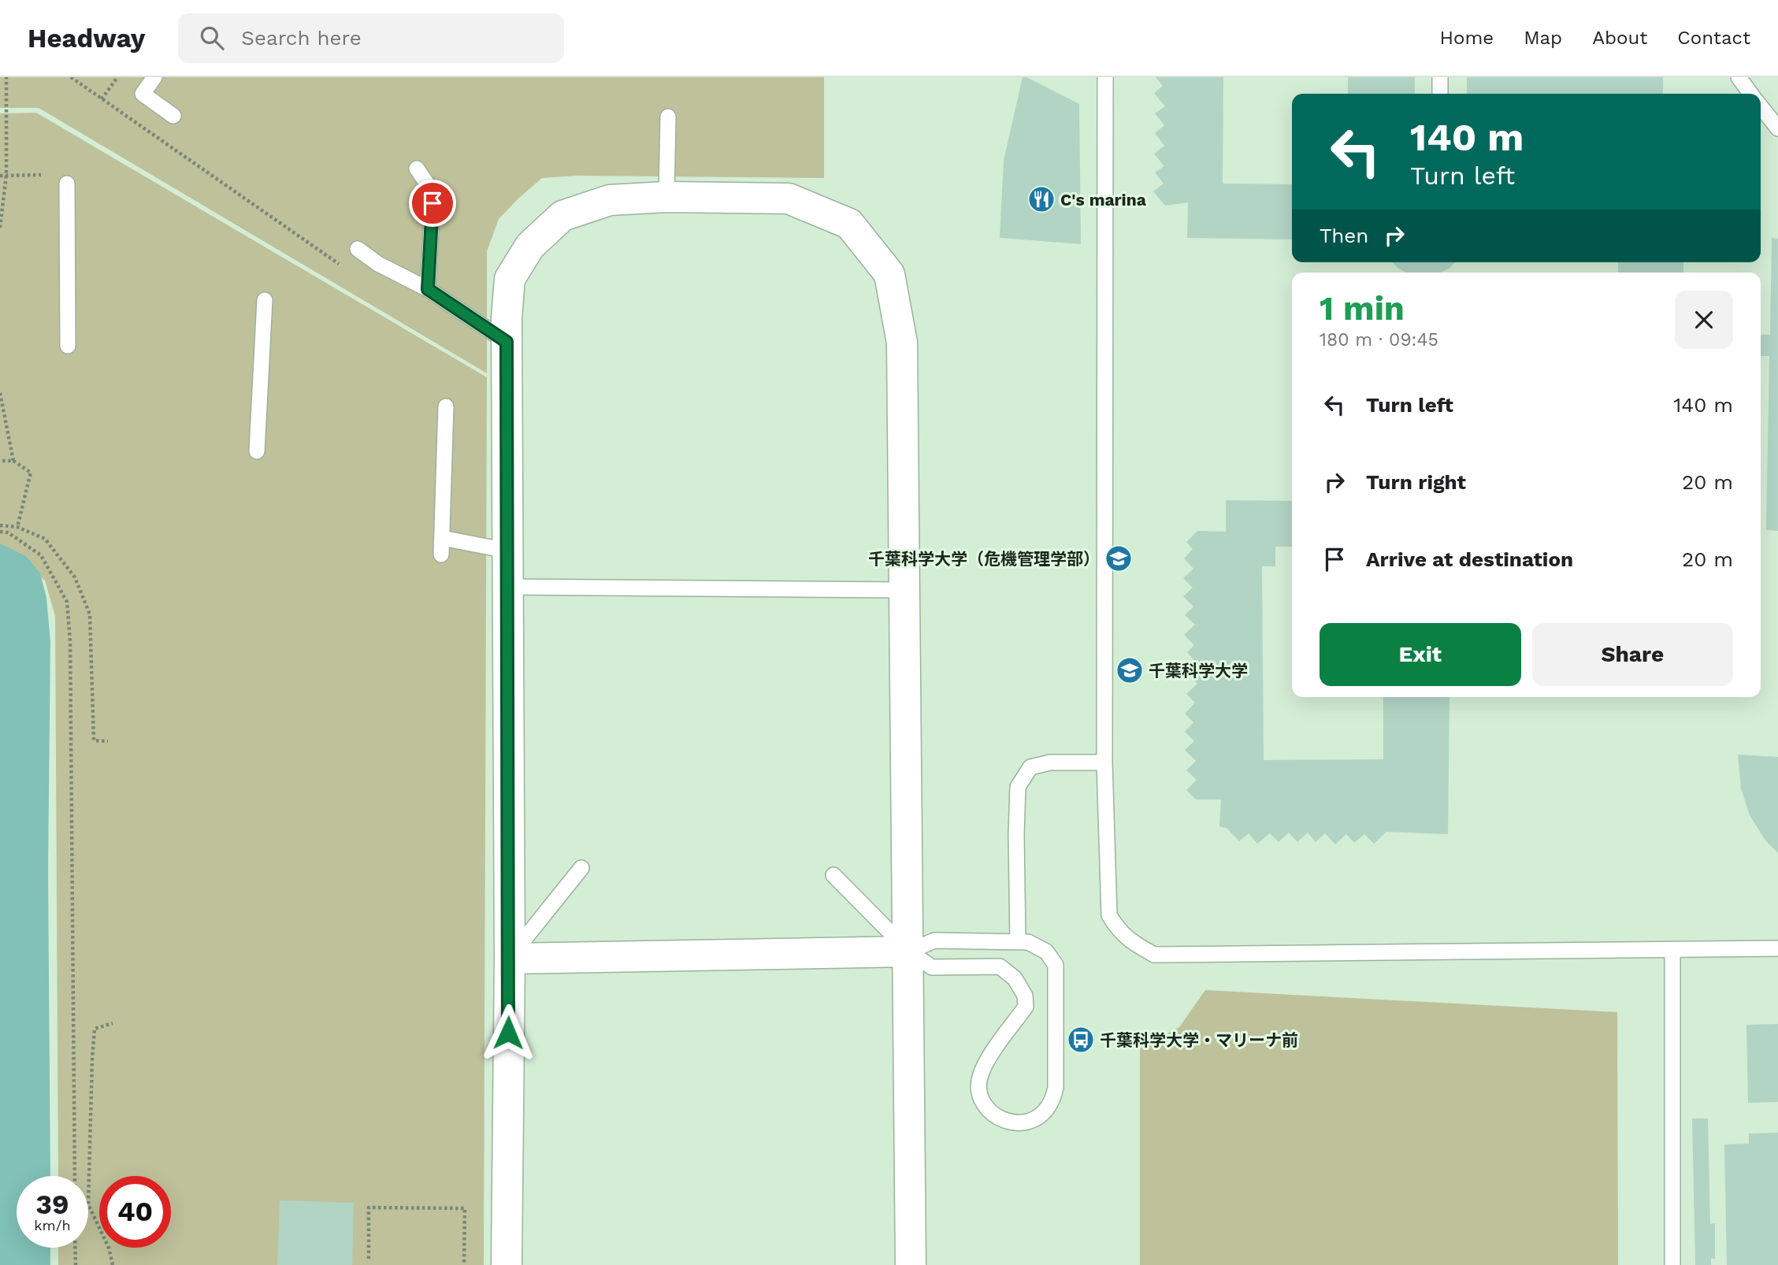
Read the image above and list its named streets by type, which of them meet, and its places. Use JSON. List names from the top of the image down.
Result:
{
  "places": {
    "restaurant": ["C's marina"],
    "school or university": ["千葉科学大学（危機管理学部）", "千葉科学大学"],
    "bus stop": ["千葉科学大学・マリーナ前"]
  },
  "page": {
    "header": "Headway",
    "search": "Search here",
    "nav": [
      "Home",
      "Map",
      "About",
      "Contact"
    ],
    "turn": ["140 m", "Turn left"],
    "then": "Then",
    "heading": ["1 min", "180 m · 09:45"],
    "list": [
      {
        "name": "Turn left",
        "value": "140 m"
      },
      {
        "name": "Turn right",
        "value": "20 m"
      },
      {
        "name": "Arrive at destination",
        "value": "20 m"
      }
    ],
    "buttons": ["Exit", "Share"],
    "speed": "39 km/h",
    "limit": "40"
  }
}
